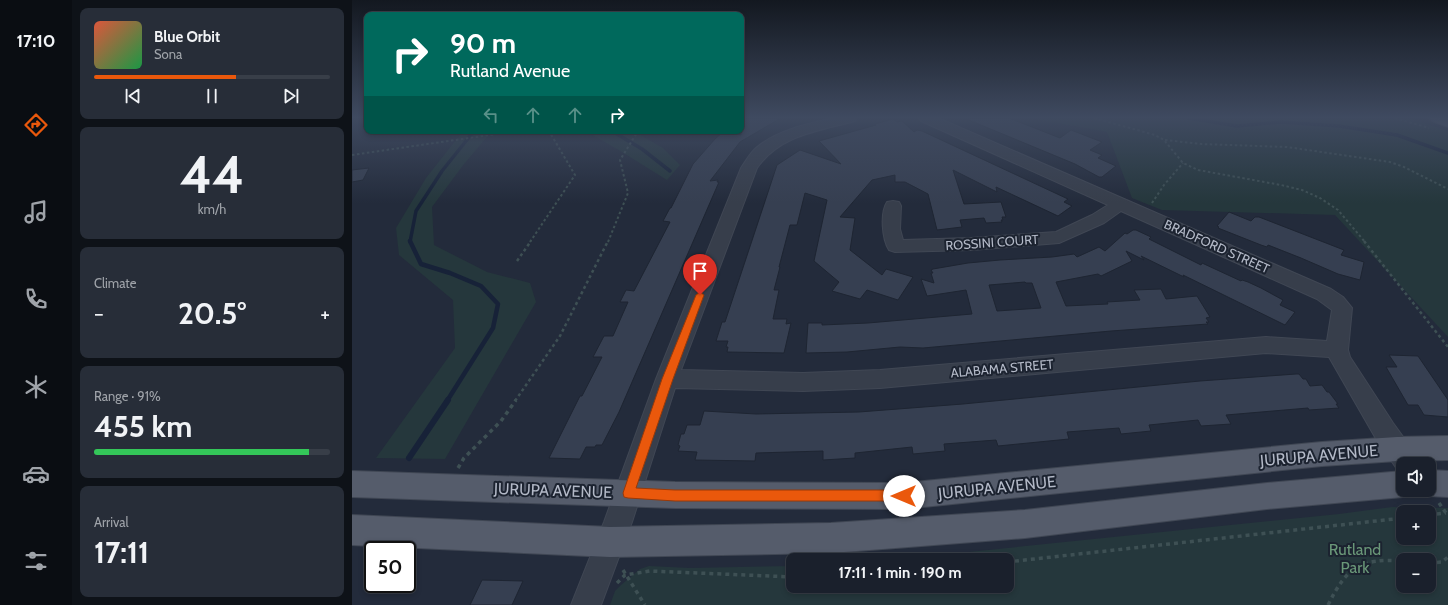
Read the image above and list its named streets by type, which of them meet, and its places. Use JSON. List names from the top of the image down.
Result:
{
  "streets": {
    "main road": ["JURUPA AVENUE"],
    "street": ["ROSSINI COURT", "BRADFORD STREET", "ALABAMA STREET"]
  },
  "crossings": [
    ["ROSSINI COURT", "BRADFORD STREET"],
    ["BRADFORD STREET", "ALABAMA STREET"]
  ],
  "parks": ["Rutland Park"],
  "page": {
    "tabs": "17:10",
    "turn": ["90 m", "Rutland Avenue"],
    "song": ["Blue Orbit", "Sona"],
    "tile": [
      ["44", "km/h"],
      "Climate",
      ["Range · 91%", "455 km"],
      ["Arrival", "17:11"]
    ],
    "heat": ["−", "20.5°", "+"],
    "map_buttons": ["+", "−"],
    "limit": "50",
    "trip": "17:11 · 1 min · 190 m"
  }
}
